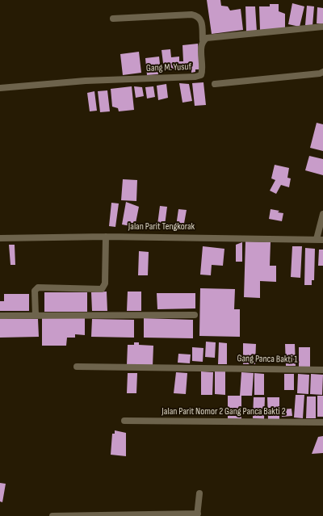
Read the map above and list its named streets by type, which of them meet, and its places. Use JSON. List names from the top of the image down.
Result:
{
  "streets": {
    "street": [
      "Gang M. Yusuf",
      "Jalan Parit Tengkorak",
      "Gang Panca Bakti 1",
      "Jalan Parit Nomor 2 Gang Panca Bakti 2"
    ]
  }
}
